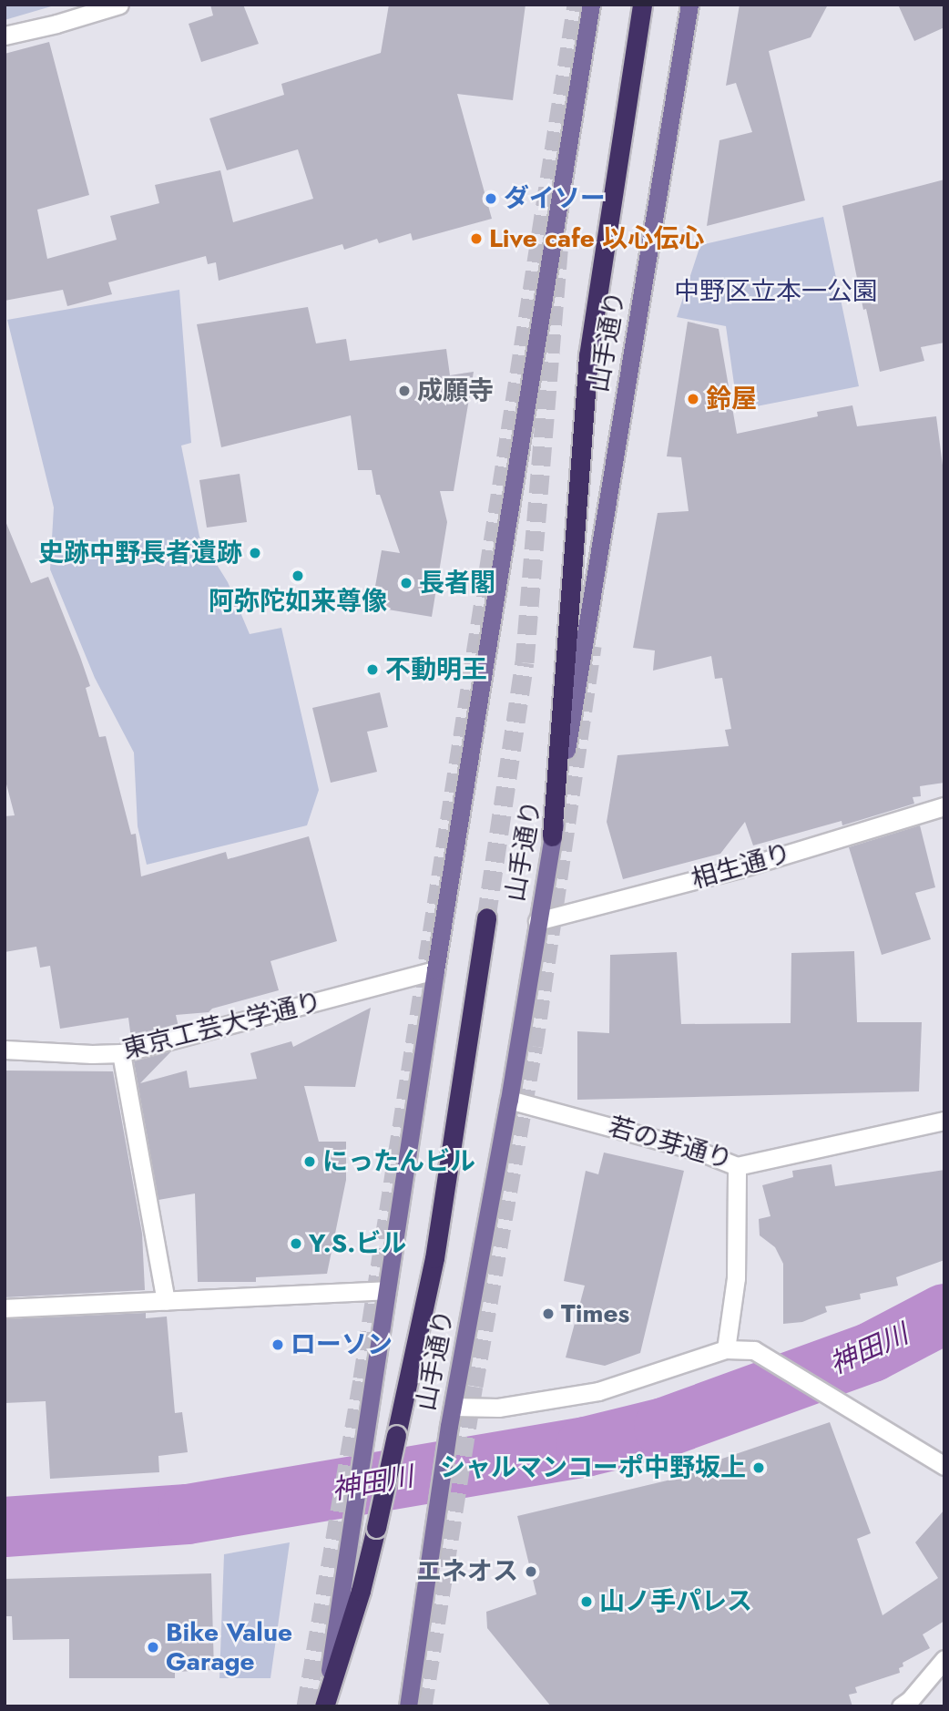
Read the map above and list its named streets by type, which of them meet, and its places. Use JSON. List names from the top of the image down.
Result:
{
  "streets": {
    "main road": ["山手通り"],
    "street": ["相生通り", "東京工芸大学通り", "若の芽通り"]
  },
  "crossings": [
    ["山手通り", "相生通り"],
    ["山手通り", "若の芽通り"]
  ],
  "water": ["神田川"],
  "parks": ["中野区立本一公園"],
  "places": [
    "ダイソー",
    "Live cafe 以心伝心",
    "成願寺",
    "鈴屋",
    "史跡中野長者遺跡",
    "阿弥陀如来尊像",
    "長者閣",
    "不動明王",
    "にったんビル",
    "Y.S.ビル",
    "Times",
    "ローソン",
    "シャルマンコーポ中野坂上",
    "エネオス",
    "山ノ手パレス",
    "Bike Value Garage"
  ]
}
